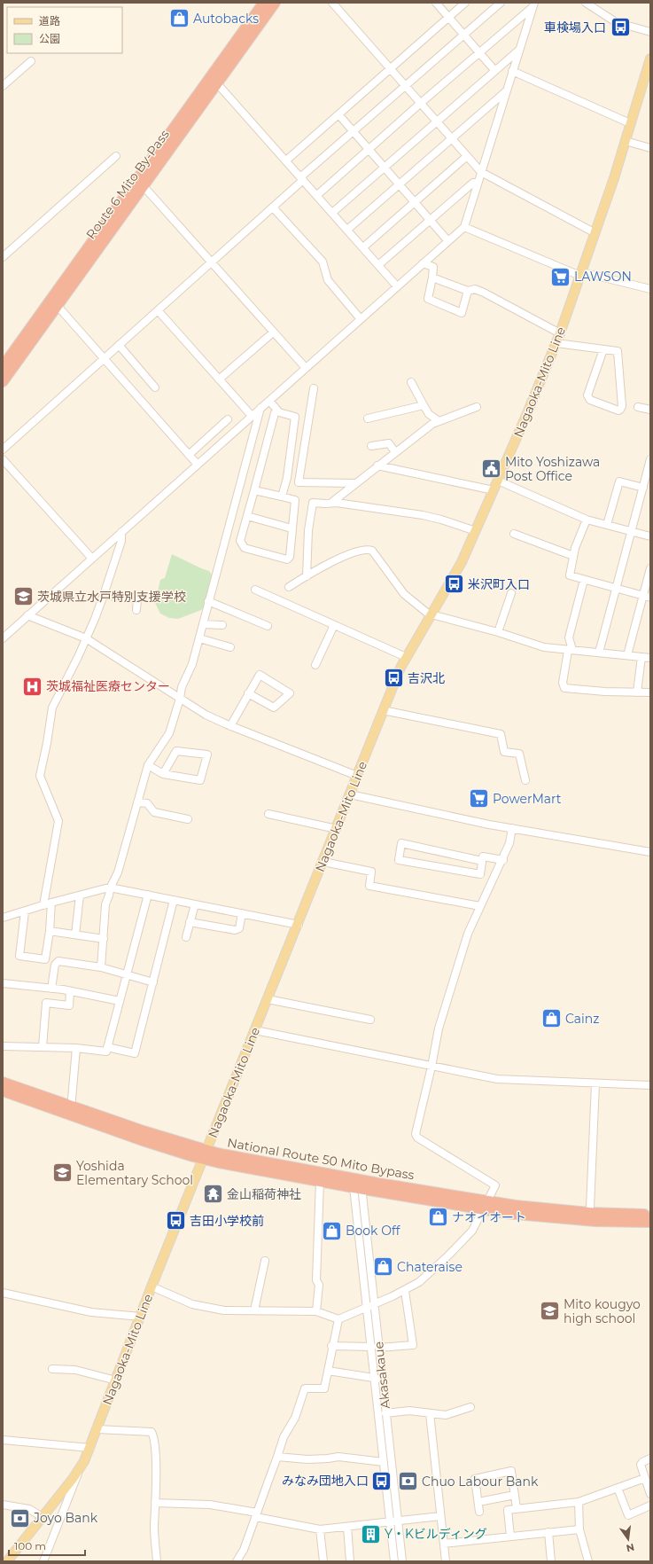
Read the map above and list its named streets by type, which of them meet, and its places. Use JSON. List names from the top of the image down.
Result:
{
  "streets": {
    "highway": ["Route 6 Mito By-Pass", "National Route 50 Mito Bypass"],
    "main road": ["Nagaoka-Mito Line"],
    "street": ["Akasakaue"]
  },
  "crossings": [
    ["Nagaoka-Mito Line", "National Route 50 Mito Bypass"],
    ["National Route 50 Mito Bypass", "Akasakaue"]
  ],
  "places": {
    "shop": [
      "Autobacks",
      "Cainz",
      "ナオイオート",
      "Book Off",
      "Chateraise"
    ],
    "bus stop": [
      "車検場入口",
      "米沢町入口",
      "吉沢北",
      "吉田小学校前",
      "みなみ団地入口"
    ],
    "supermarket": ["LAWSON", "PowerMart"],
    "public building": ["Mito Yoshizawa Post Office"],
    "school or university": ["茨城県立水戸特別支援学校", "Yoshida Elementary School", "Mito kougyo high school"],
    "hospital": ["茨城福祉医療センター"],
    "temple": ["金山稲荷神社"],
    "bank": ["Chuo Labour Bank", "Joyo Bank"],
    "building": ["Y・Kビルディング"]
  },
  "legend": ["道路", "公園"],
  "scale_bar": "100 m",
  "north": "bottom"
}
